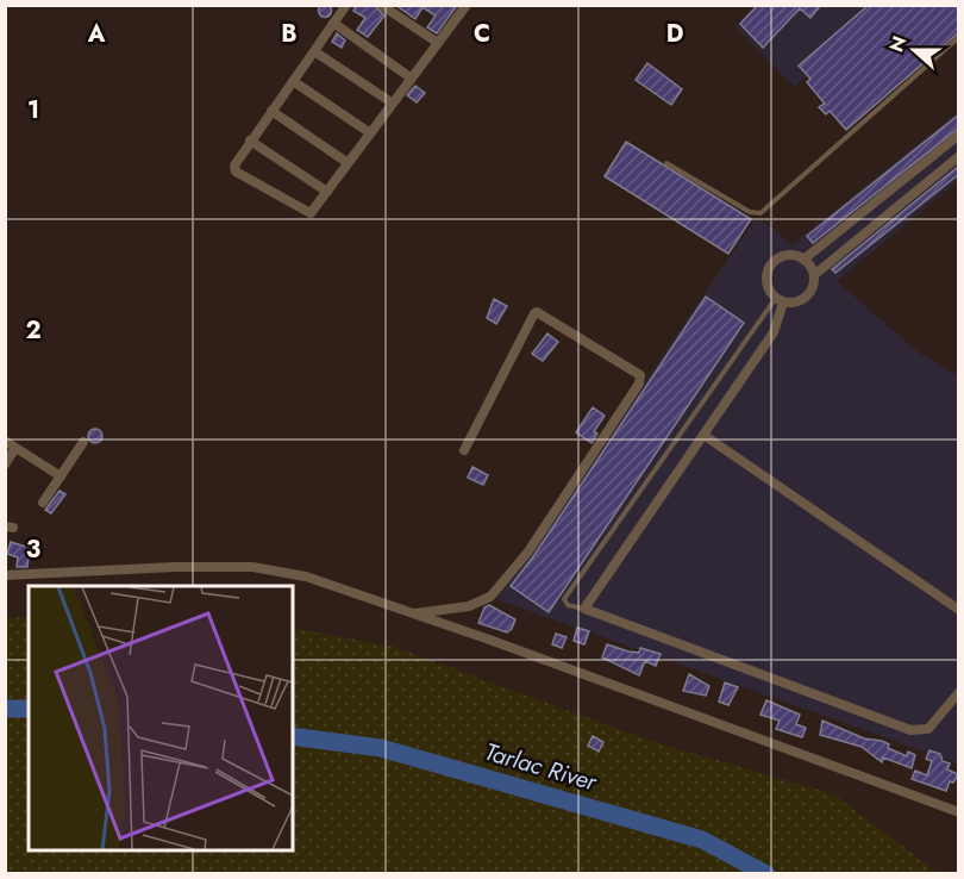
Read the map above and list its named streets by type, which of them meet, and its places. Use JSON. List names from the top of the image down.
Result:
{
  "water": ["Tarlac River"],
  "north": "left",
  "grid": {
    "columns": [
      "A",
      "B",
      "C",
      "D"
    ],
    "rows": ["1", "2", "3"]
  }
}
